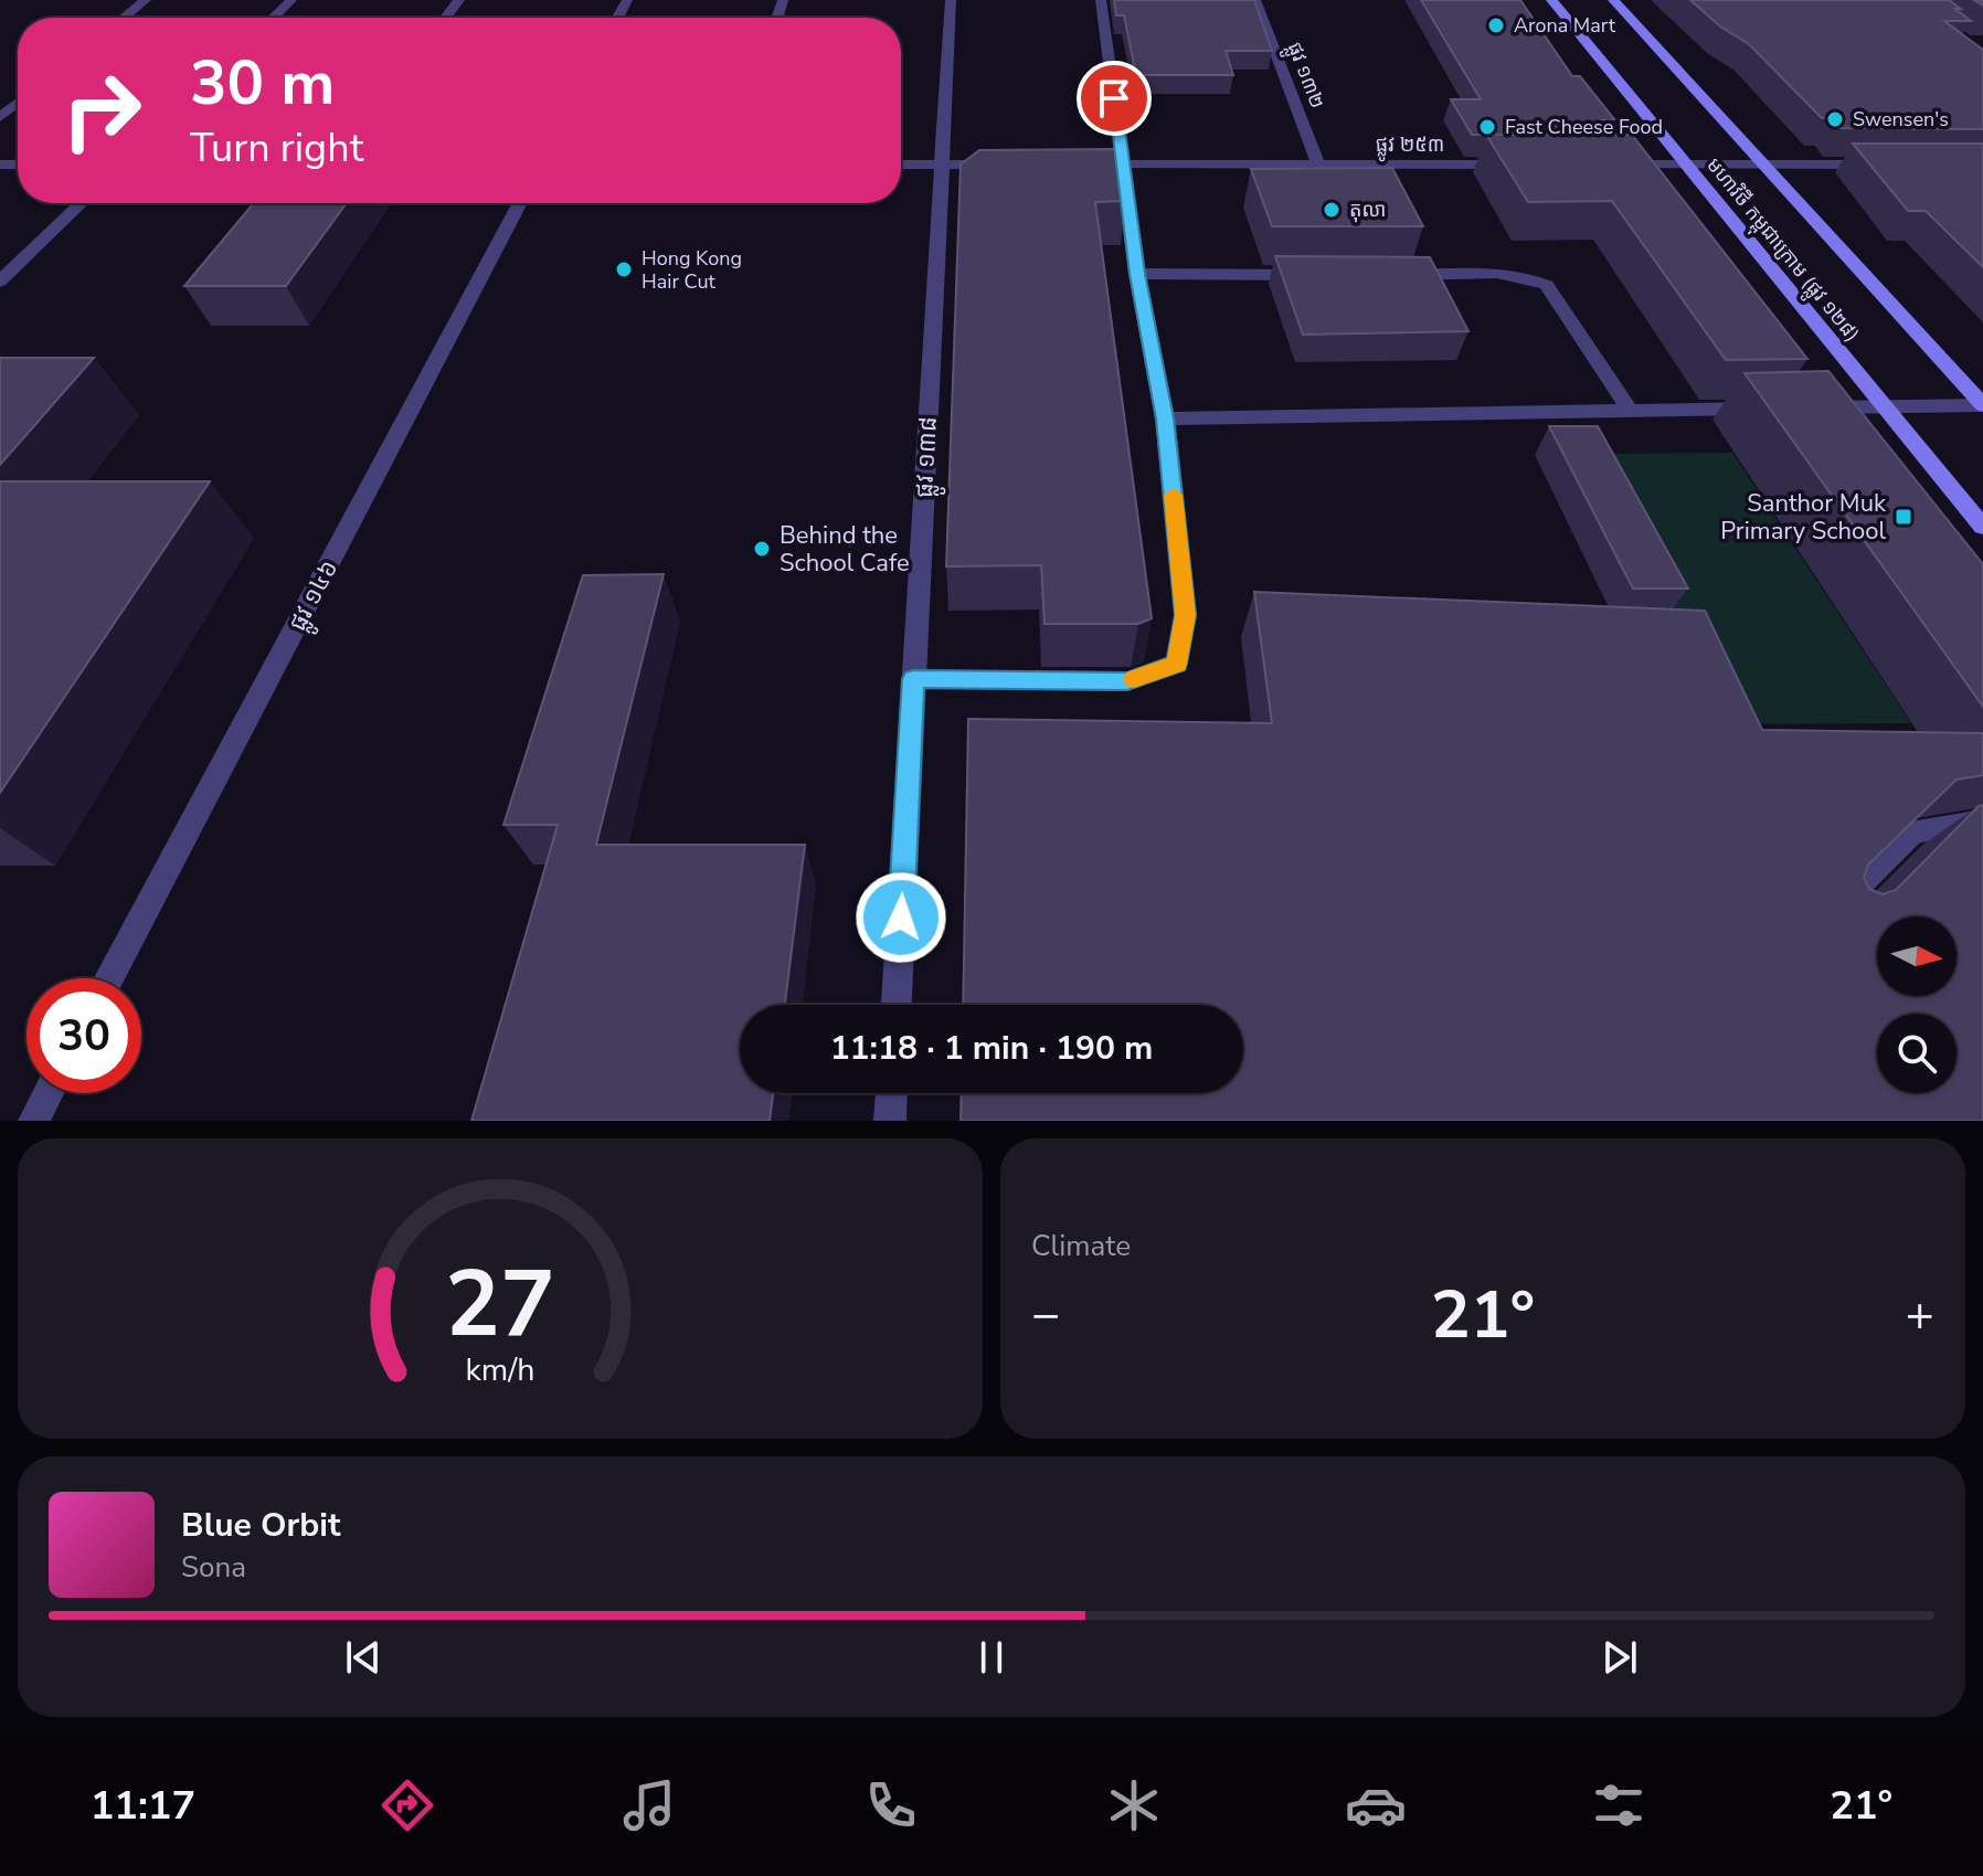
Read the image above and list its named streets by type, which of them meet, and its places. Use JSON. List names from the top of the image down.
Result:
{
  "streets": {
    "main road": ["មហាវិថី កម្ពុជាក្រោម (ផ្លូវ ១២៨)"],
    "street": [
      "ផ្លូវ ១៣២",
      "ផ្លូវ ២៥៣",
      "ផ្លូវ ១៣៨",
      "ផ្លូវ ១៤៦"
    ]
  },
  "crossings": [
    ["ផ្លូវ ១៣២", "ផ្លូវ ២៥៣"]
  ],
  "places": {
    "other": [
      "Arona Mart",
      "Swensen's",
      "Fast Cheese Food",
      "តុលា",
      "Hong Kong Hair Cut",
      "Behind the School Cafe"
    ],
    "transit": ["Santhor Muk Primary School"]
  },
  "north": "right",
  "page": {
    "turn": ["30 m", "Turn right"],
    "limit": "30",
    "trip": "11:18 · 1 min · 190 m",
    "tile": "Climate",
    "heat": ["−", "21°", "+"],
    "song": ["Blue Orbit", "Sona"],
    "tabs": ["11:17", "21°"],
    "gauge": ["27", "km/h"]
  }
}
